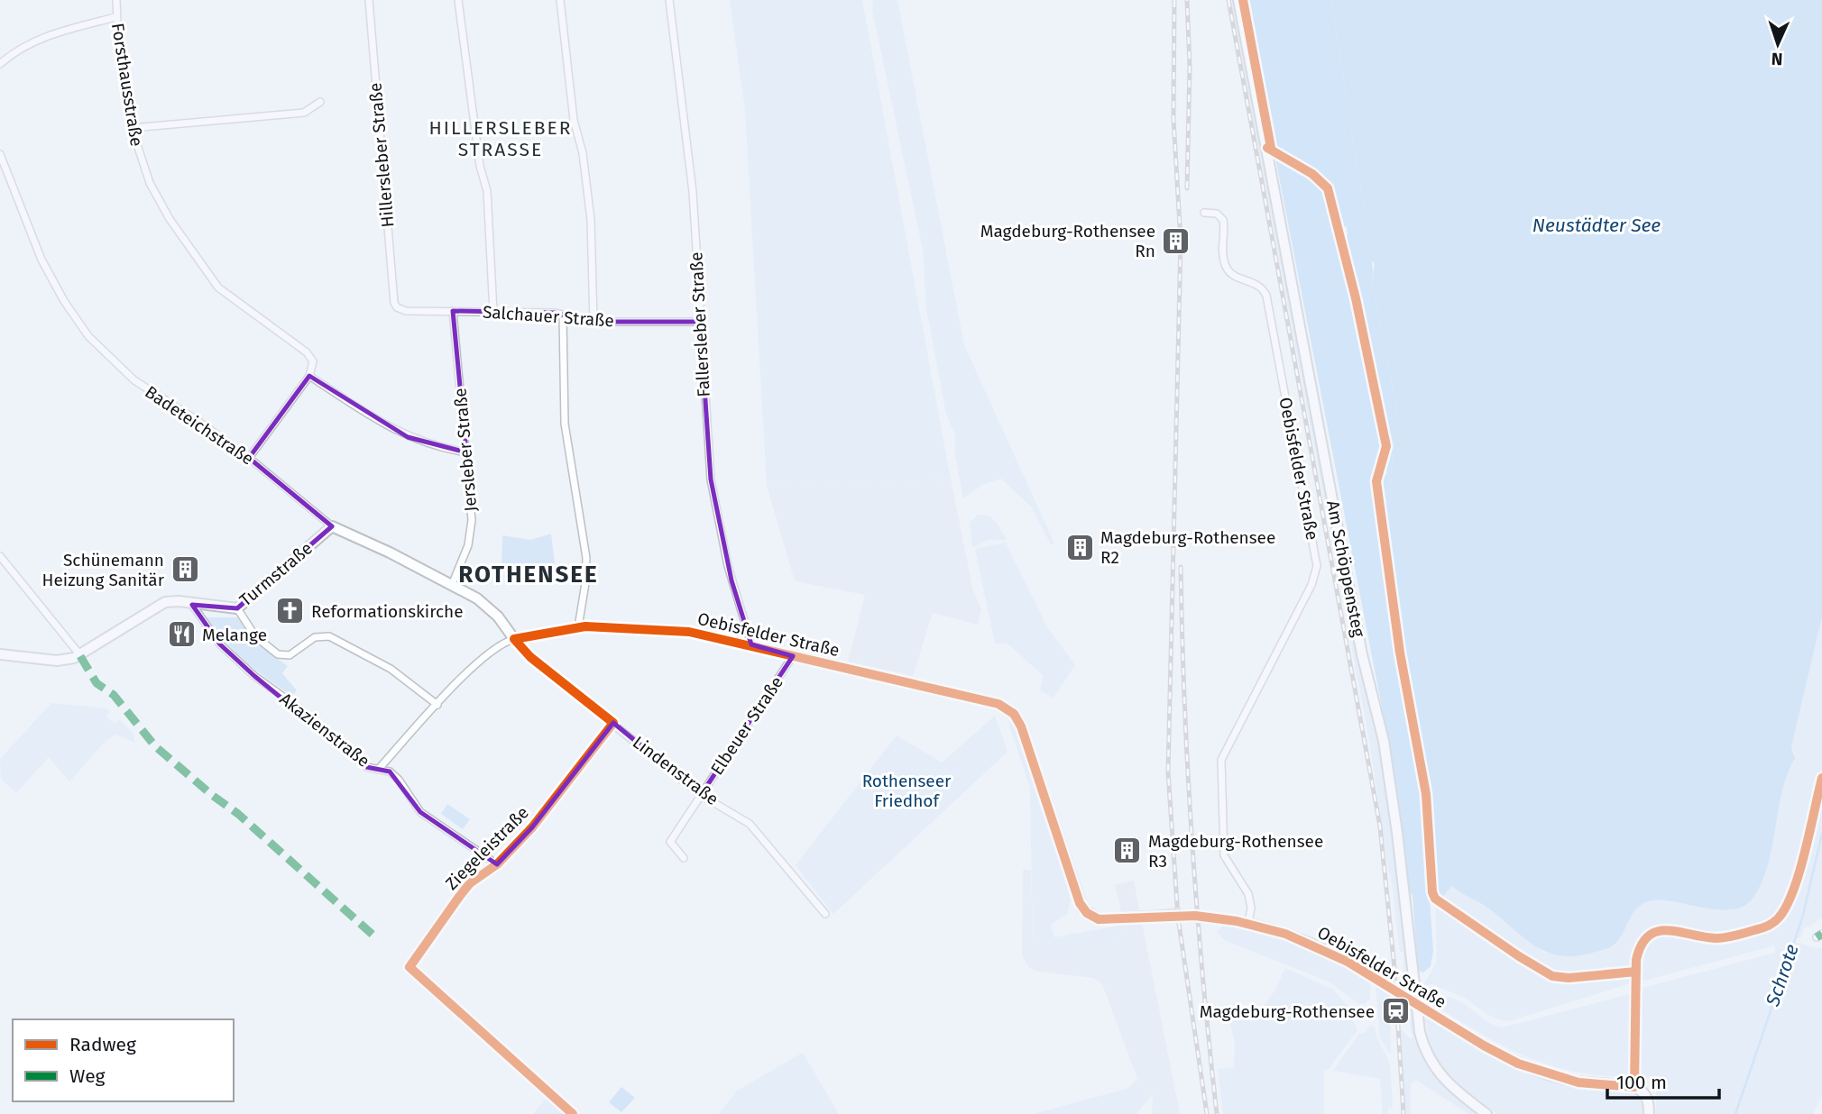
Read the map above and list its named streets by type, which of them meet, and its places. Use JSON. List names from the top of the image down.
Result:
{
  "streets": {
    "street": [
      "Forsthausstraße",
      "Hillersleber Straße",
      "Salchauer Straße",
      "Fallersleber Straße",
      "Badeteichstraße",
      "Jersleber Straße",
      "Oebisfelder Straße",
      "Am Schöppensteg",
      "Turmstraße",
      "Elbeuer Straße",
      "Akazienstraße",
      "Lindenstraße",
      "Ziegeleistraße"
    ]
  },
  "crossings": [
    ["Hillersleber Straße", "Salchauer Straße"],
    ["Salchauer Straße", "Fallersleber Straße"],
    ["Salchauer Straße", "Jersleber Straße"],
    ["Fallersleber Straße", "Oebisfelder Straße"],
    ["Badeteichstraße", "Jersleber Straße"],
    ["Badeteichstraße", "Oebisfelder Straße"],
    ["Badeteichstraße", "Turmstraße"],
    ["Badeteichstraße", "Lindenstraße"],
    ["Oebisfelder Straße", "Elbeuer Straße"],
    ["Oebisfelder Straße", "Lindenstraße"],
    ["Turmstraße", "Akazienstraße"],
    ["Elbeuer Straße", "Lindenstraße"],
    ["Akazienstraße", "Ziegeleistraße"],
    ["Lindenstraße", "Ziegeleistraße"]
  ],
  "districts": ["HILLERSLEBER STRASSE", "ROTHENSEE"],
  "water": ["Neustädter See", "Schrote"],
  "parks": ["Rothenseer Friedhof"],
  "places": {
    "building": [
      "Magdeburg-Rothensee Rn",
      "Magdeburg-Rothensee R2",
      "Schünemann Heizung Sanitär",
      "Magdeburg-Rothensee R3"
    ],
    "church": ["Reformationskirche"],
    "restaurant": ["Melange"],
    "station": ["Magdeburg-Rothensee"]
  },
  "legend": ["Radweg", "Weg"],
  "scale_bar": "100 m",
  "north": "bottom"
}
